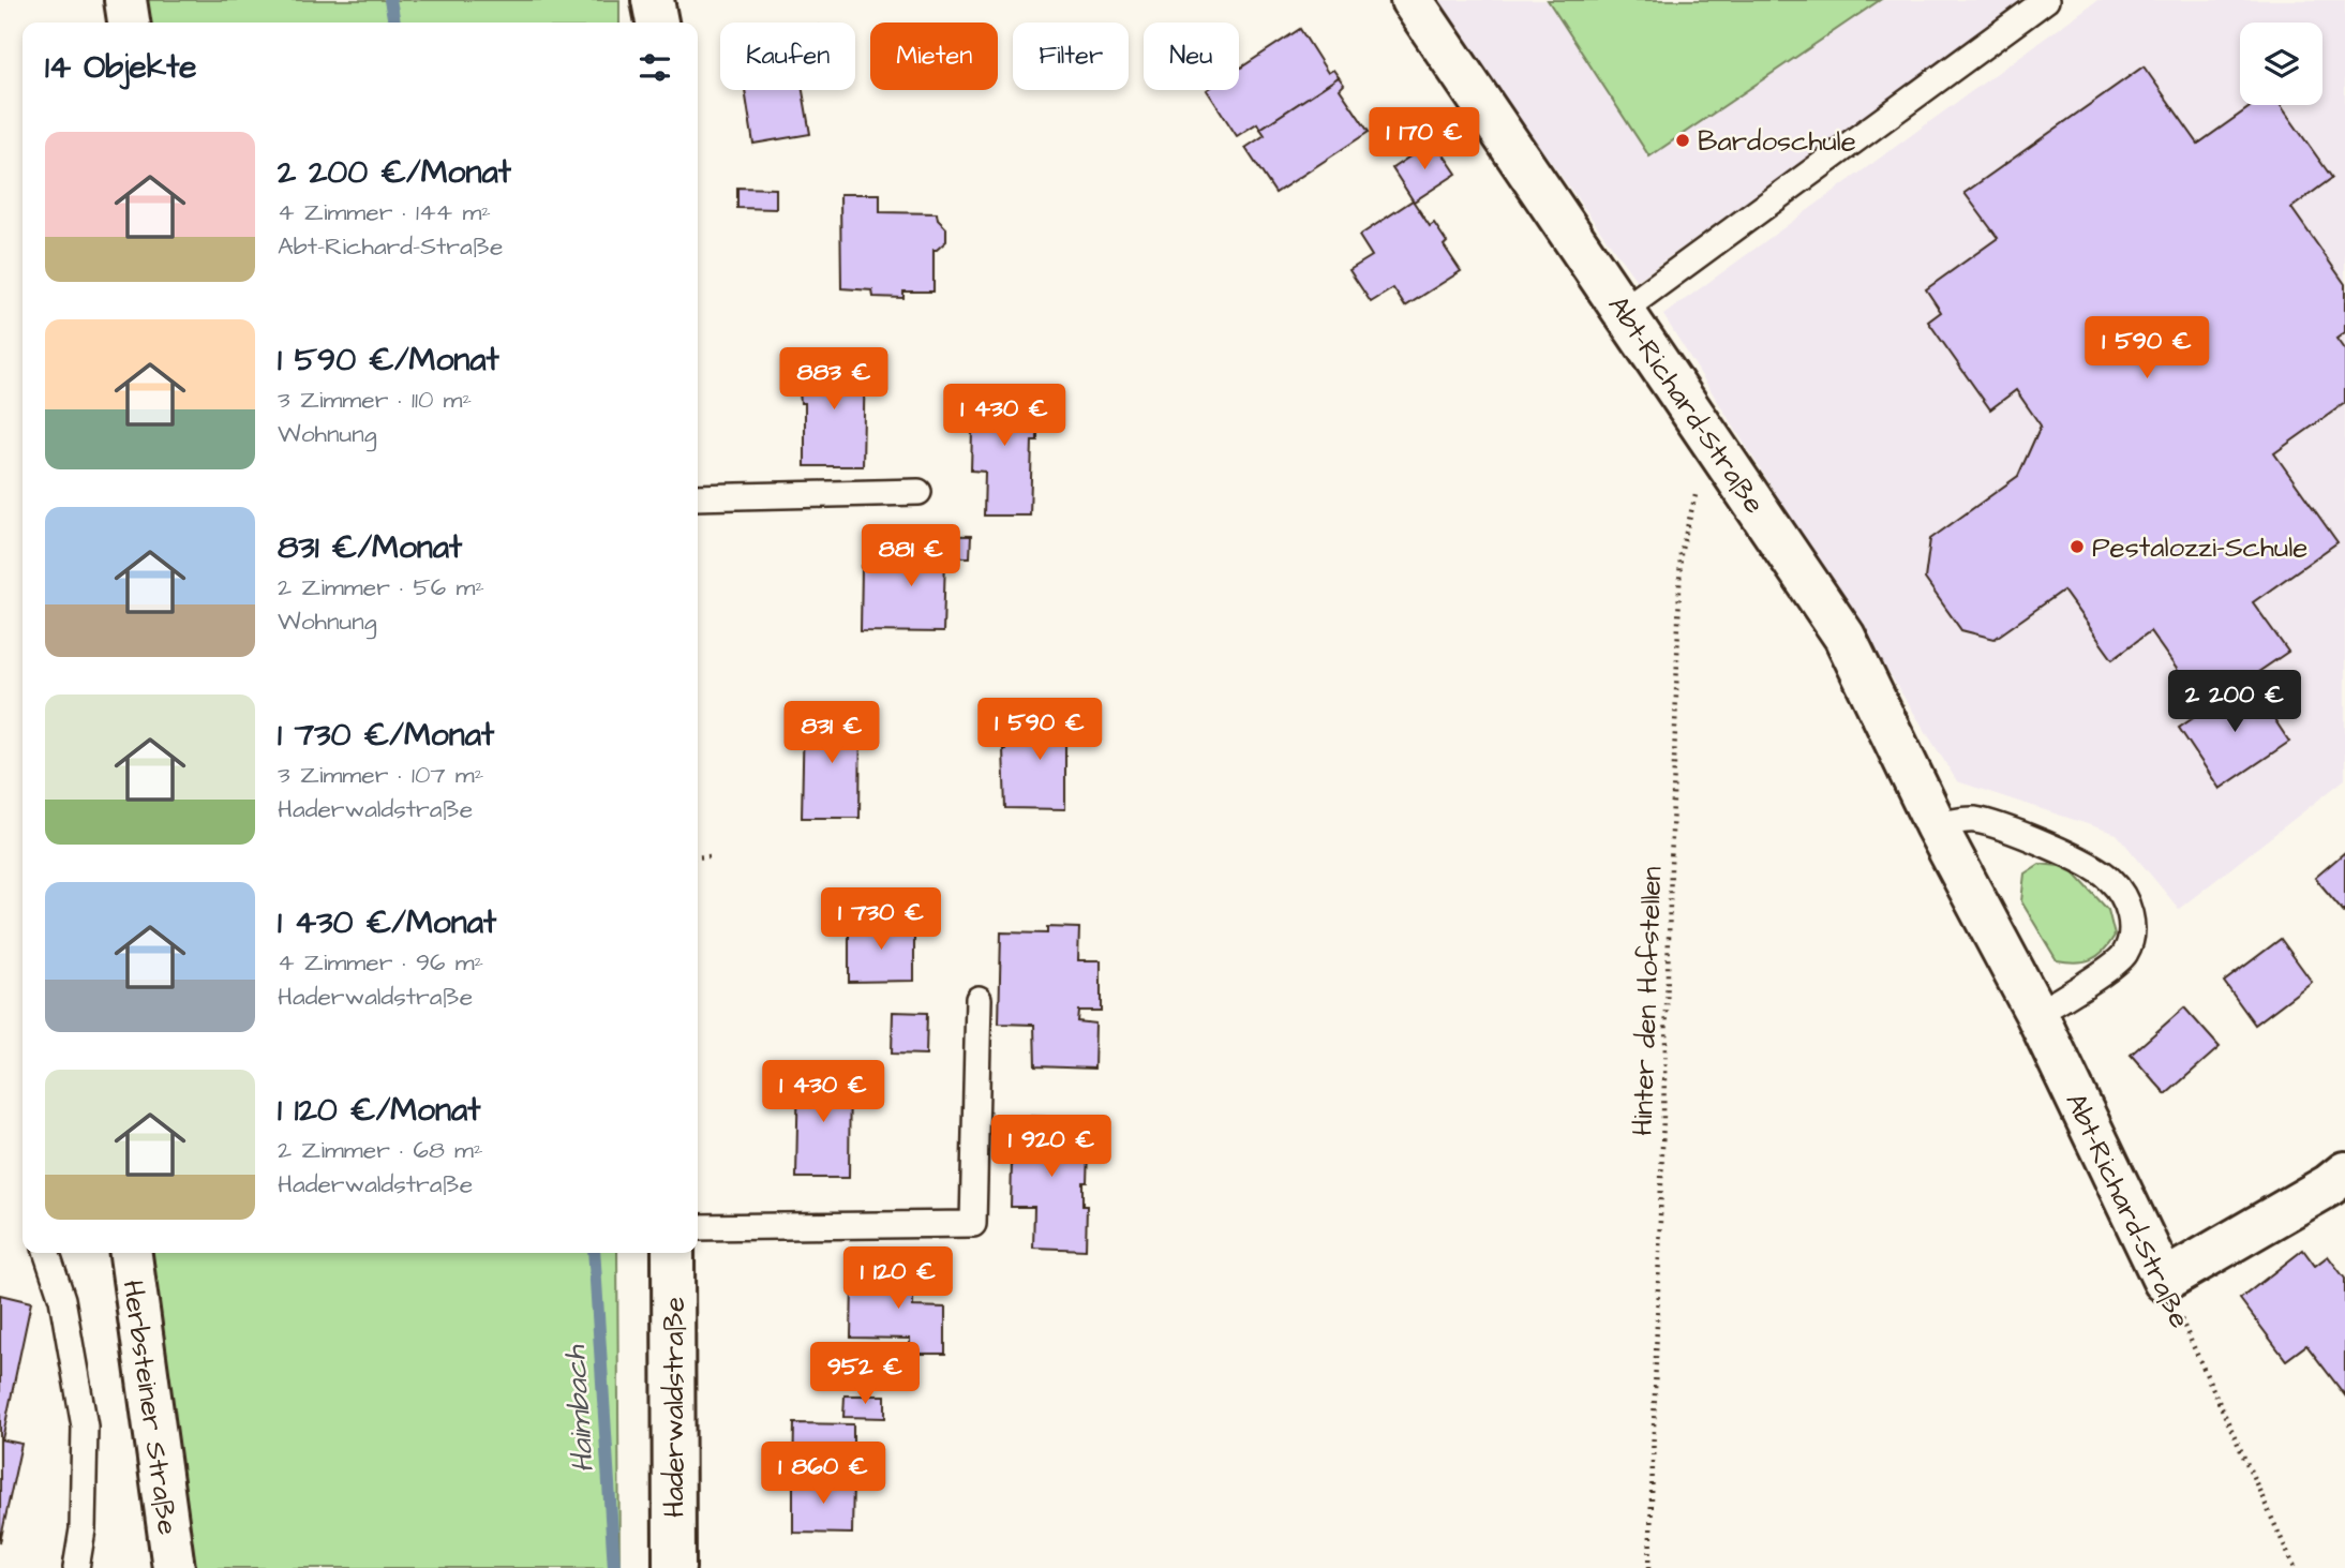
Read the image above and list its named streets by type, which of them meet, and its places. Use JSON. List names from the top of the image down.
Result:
{
  "streets": {
    "street": ["Abt-Richard-Straße", "Herbsteiner Straße", "Haderwaldstraße"],
    "path": ["Hinter den Hofstellen"]
  },
  "crossings": [
    ["Abt-Richard-Straße", "Hinter den Hofstellen"]
  ],
  "water": ["Haimbach"],
  "places": ["Bardoschule", "Pestalozzi-Schule"],
  "page": {
    "chip": [
      "Kaufen",
      "Mieten",
      "Filter",
      "Neu"
    ],
    "heading": "14 Objekte",
    "price": [
      "1 170 €",
      "1 590 €",
      "883 €",
      "1 430 €",
      "881 €",
      "2 200 €",
      "1 590 €",
      "831 €",
      "1 730 €",
      "1 430 €",
      "1 920 €",
      "1 120 €",
      "952 €",
      "1 860 €"
    ],
    "list": [
      {
        "name": "2 200 €/Monat",
        "note": "4 Zimmer · 144 m² · Abt-Richard-Straße"
      },
      {
        "name": "1 590 €/Monat",
        "note": "3 Zimmer · 110 m² · Wohnung"
      },
      {
        "name": "831 €/Monat",
        "note": "2 Zimmer · 56 m² · Wohnung"
      },
      {
        "name": "1 730 €/Monat",
        "note": "3 Zimmer · 107 m² · Haderwaldstraße"
      },
      {
        "name": "1 430 €/Monat",
        "note": "4 Zimmer · 96 m² · Haderwaldstraße"
      },
      {
        "name": "1 120 €/Monat",
        "note": "2 Zimmer · 68 m² · Haderwaldstraße"
      }
    ]
  }
}
